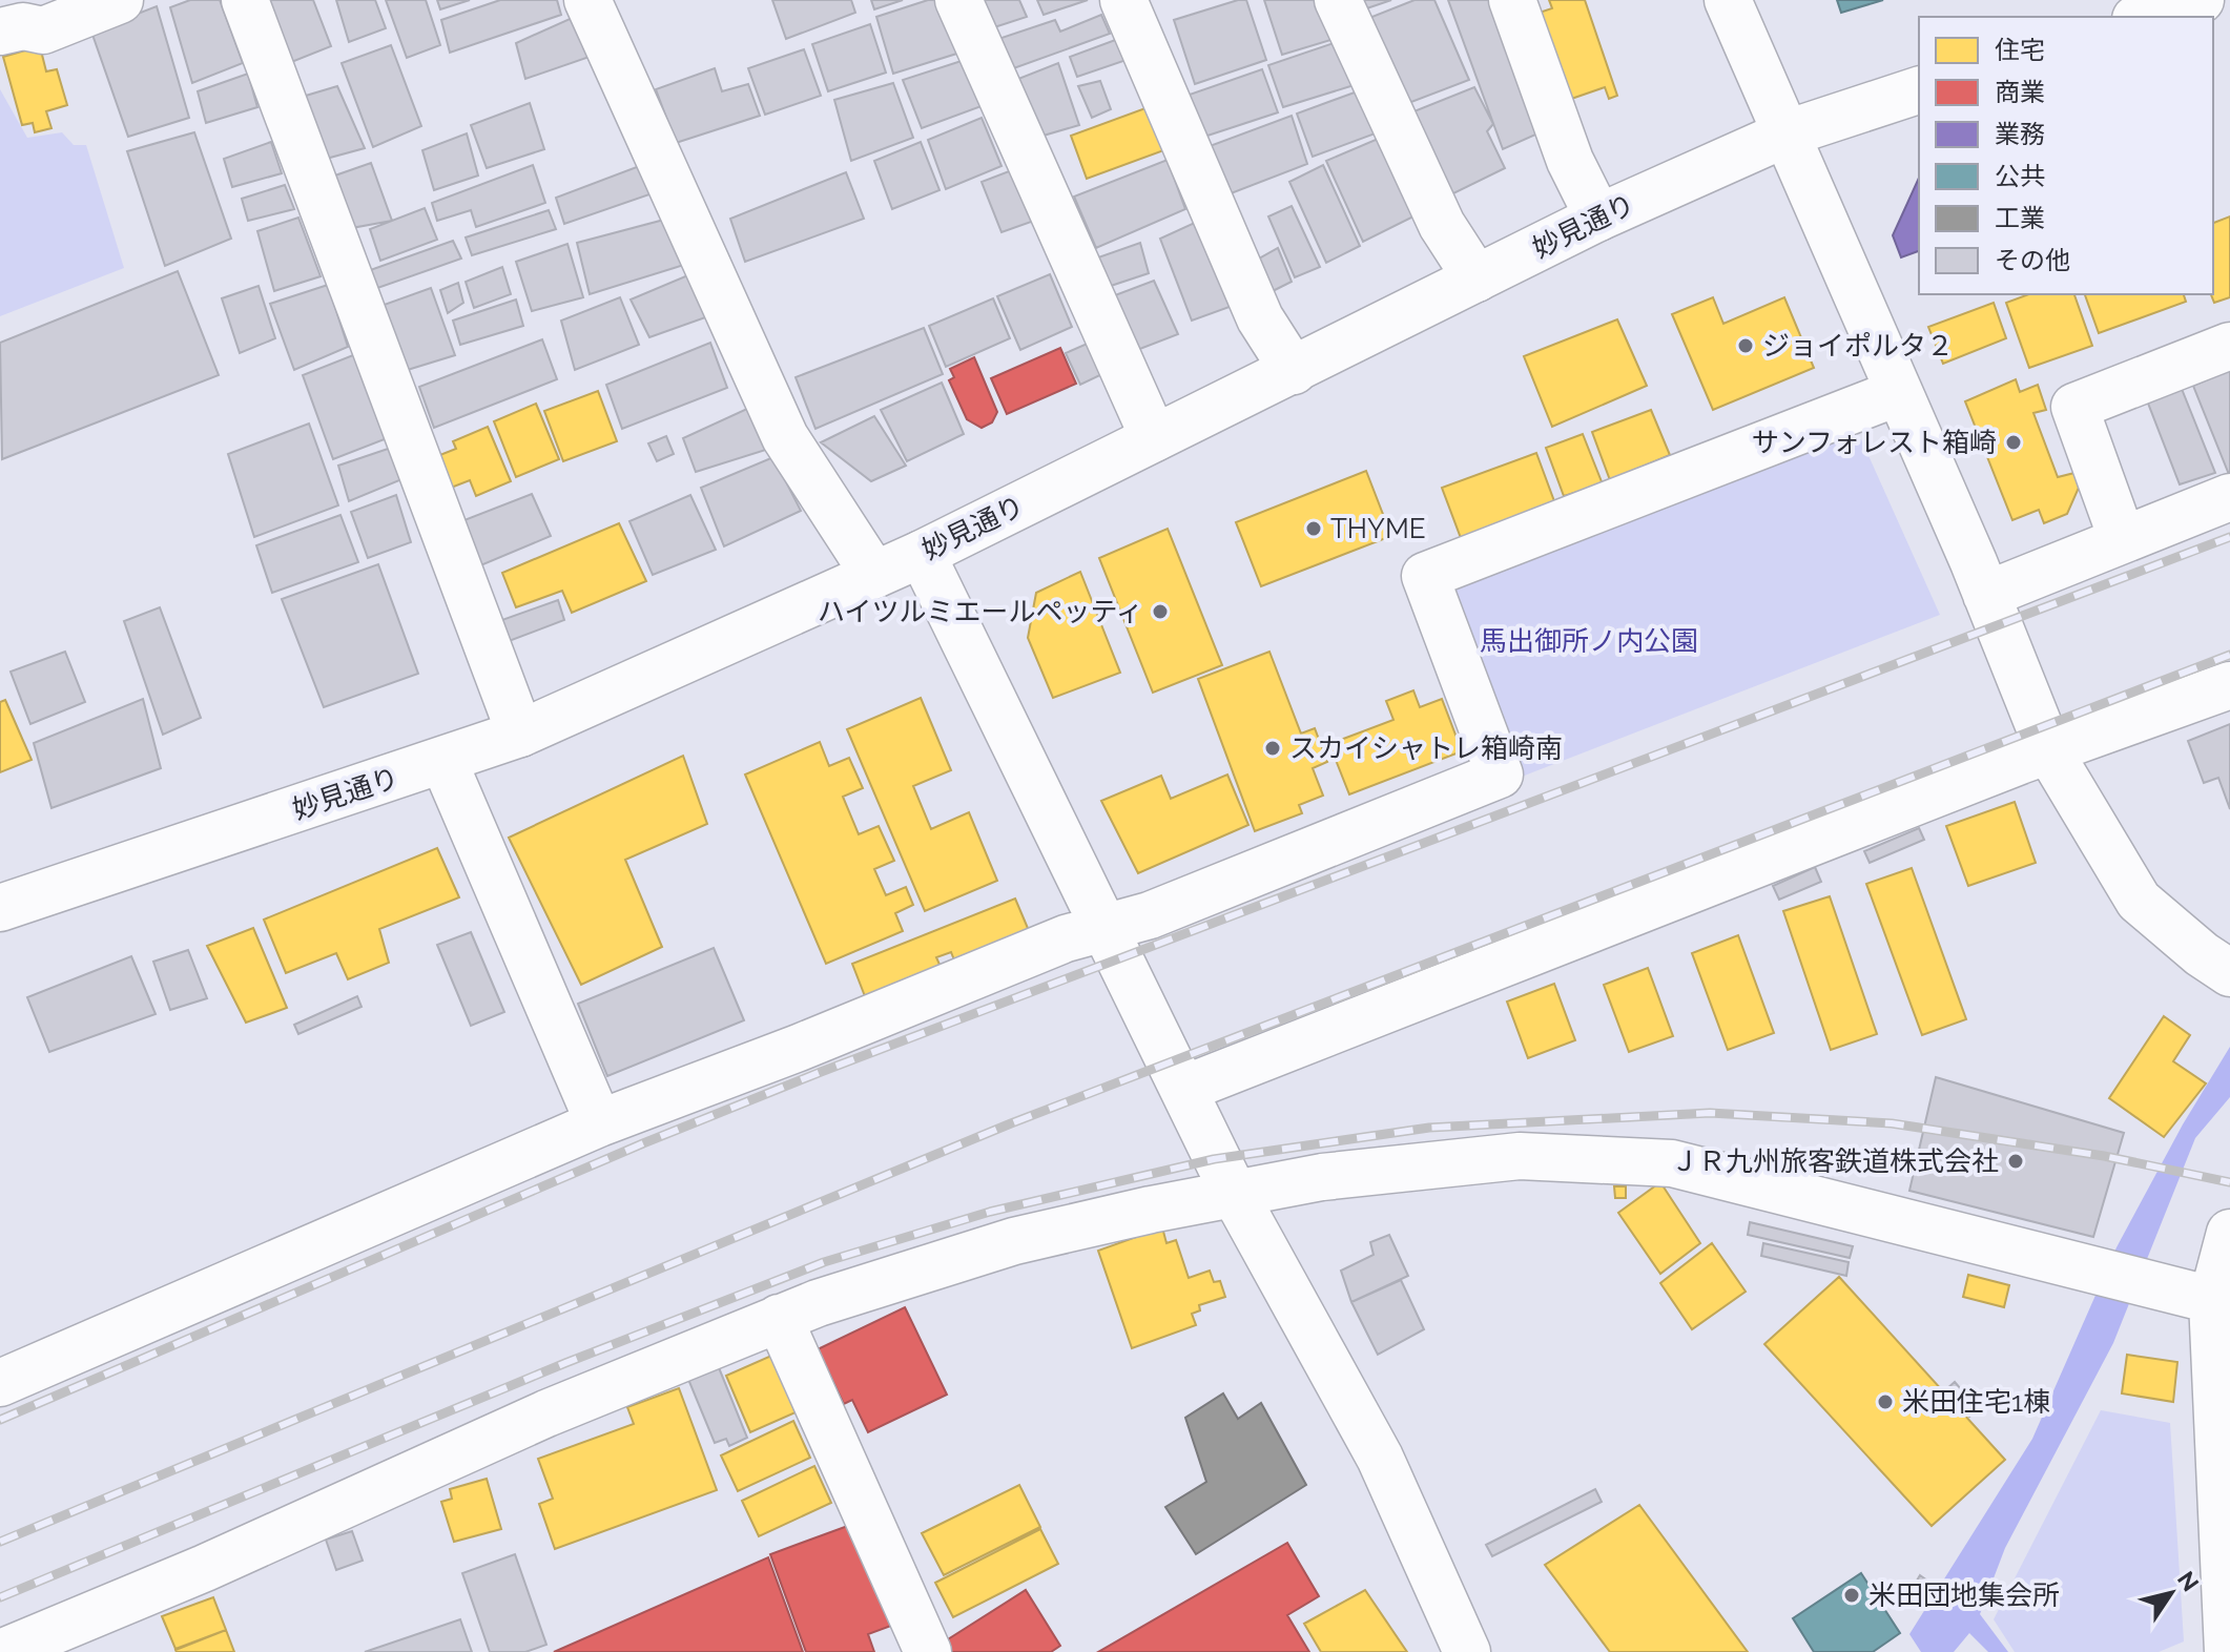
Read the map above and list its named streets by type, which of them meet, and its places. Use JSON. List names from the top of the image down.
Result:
{
  "streets": {
    "street": ["妙見通り"]
  },
  "parks": ["馬出御所ノ内公園"],
  "places": [
    "ジョイポルタ２",
    "サンフォレスト箱崎",
    "THYME",
    "ハイツルミエールペッティ",
    "スカイシャトレ箱崎南",
    "ＪＲ九州旅客鉄道株式会社",
    "米田住宅1棟",
    "米田団地集会所"
  ],
  "legend": [
    "住宅",
    "商業",
    "業務",
    "公共",
    "工業",
    "その他"
  ],
  "north": "top right"
}
